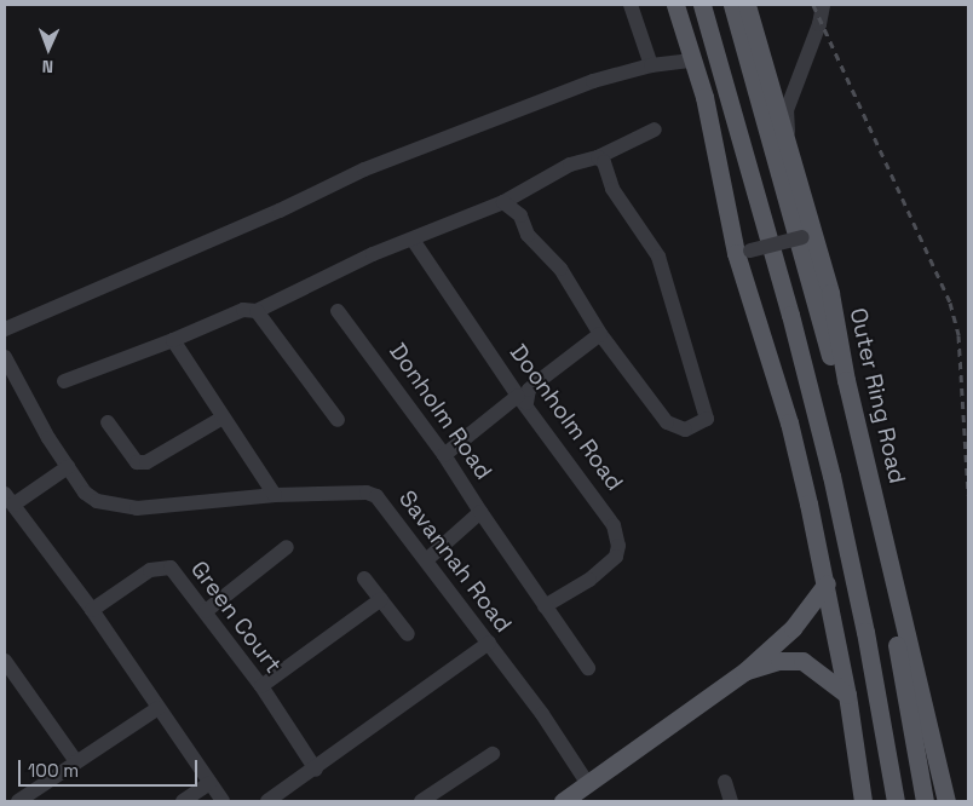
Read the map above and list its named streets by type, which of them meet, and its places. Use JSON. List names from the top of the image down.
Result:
{
  "streets": {
    "main road": ["Outer Ring Road"],
    "street": [
      "Donholm Road",
      "Doonholm Road",
      "Savannah Road",
      "Green Court"
    ]
  },
  "crossings": [
    ["Donholm Road", "Savannah Road"]
  ],
  "scale_bar": "100 m",
  "north": "bottom"
}
